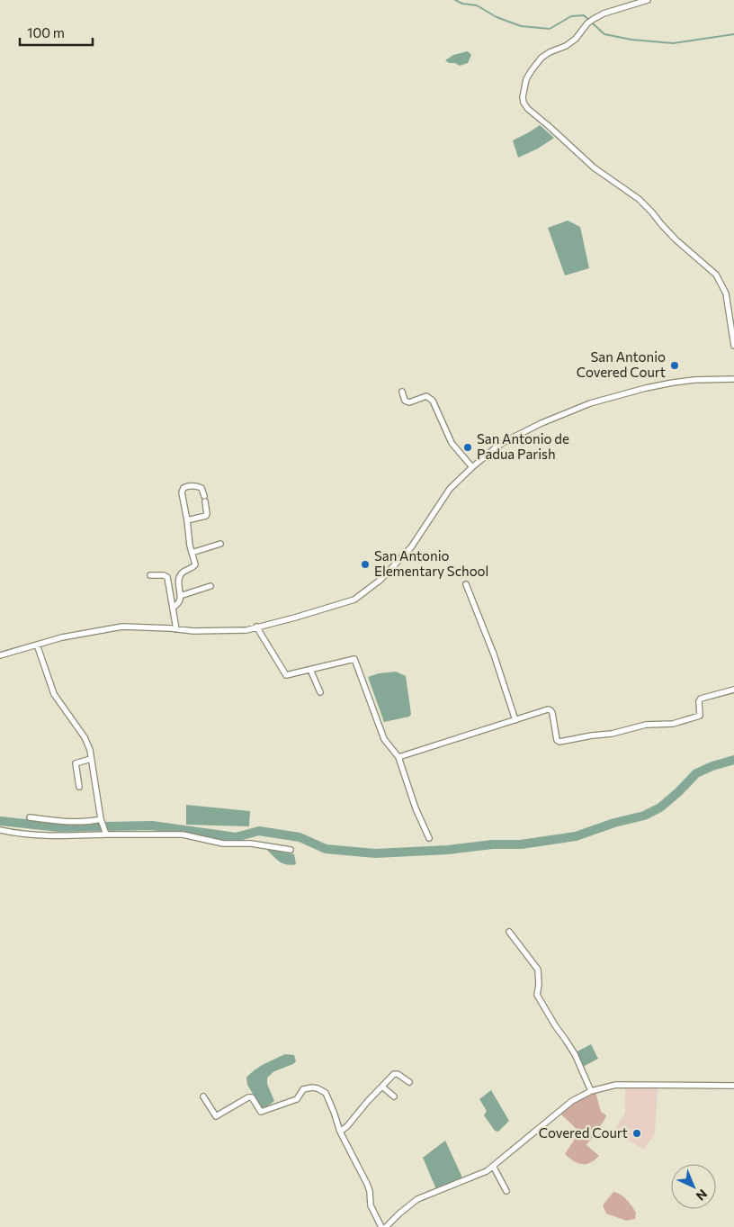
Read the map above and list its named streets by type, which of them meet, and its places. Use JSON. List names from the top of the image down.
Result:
{
  "places": [
    "San Antonio Covered Court",
    "San Antonio de Padua Parish",
    "San Antonio Elementary School",
    "Covered Court"
  ],
  "scale_bar": "100 m",
  "north": "bottom right"
}
